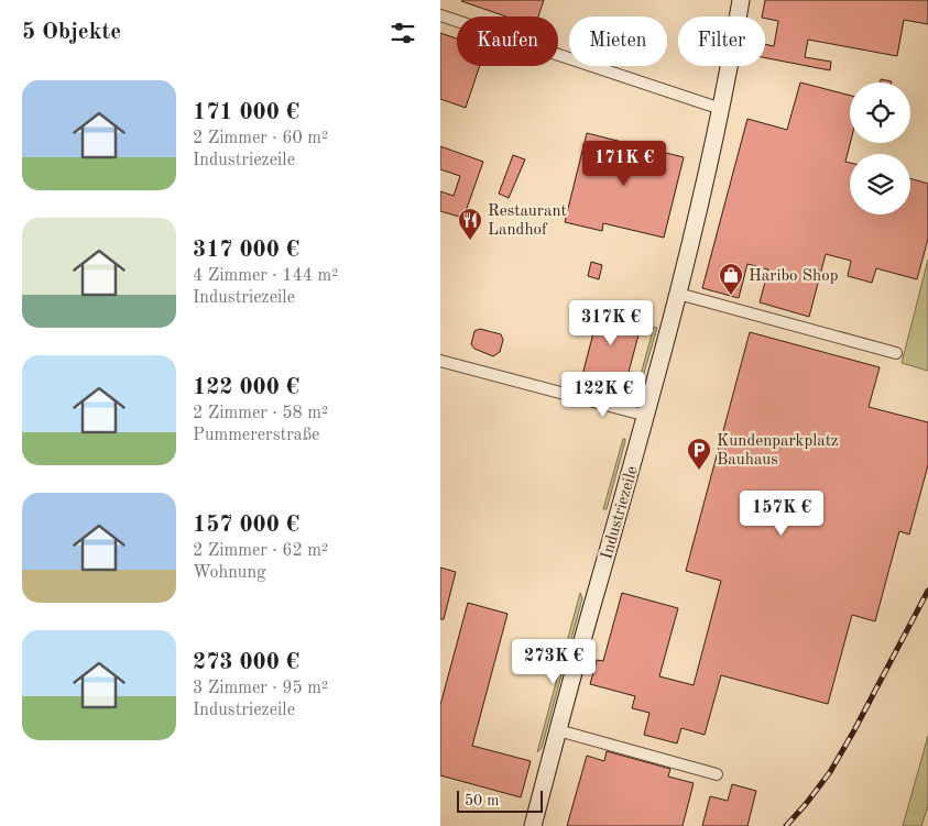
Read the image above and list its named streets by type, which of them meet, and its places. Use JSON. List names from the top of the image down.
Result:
{
  "streets": {
    "main road": ["Industriezeile"]
  },
  "places": {
    "restaurant": ["Restaurant Landhof"],
    "shop": ["Haribo Shop"],
    "parking": ["Kundenparkplatz Bauhaus"]
  },
  "scale_bar": "50 m",
  "page": {
    "heading": "5 Objekte",
    "chip": ["Kaufen", "Mieten", "Filter"],
    "list": [
      {
        "name": "171 000 €",
        "note": "2 Zimmer · 60 m² · Industriezeile"
      },
      {
        "name": "317 000 €",
        "note": "4 Zimmer · 144 m² · Industriezeile"
      },
      {
        "name": "122 000 €",
        "note": "2 Zimmer · 58 m² · Pummererstraße"
      },
      {
        "name": "157 000 €",
        "note": "2 Zimmer · 62 m² · Wohnung"
      },
      {
        "name": "273 000 €",
        "note": "3 Zimmer · 95 m² · Industriezeile"
      }
    ],
    "price": [
      "171K €",
      "317K €",
      "122K €",
      "157K €",
      "273K €"
    ],
    "scale": "50 m"
  }
}
